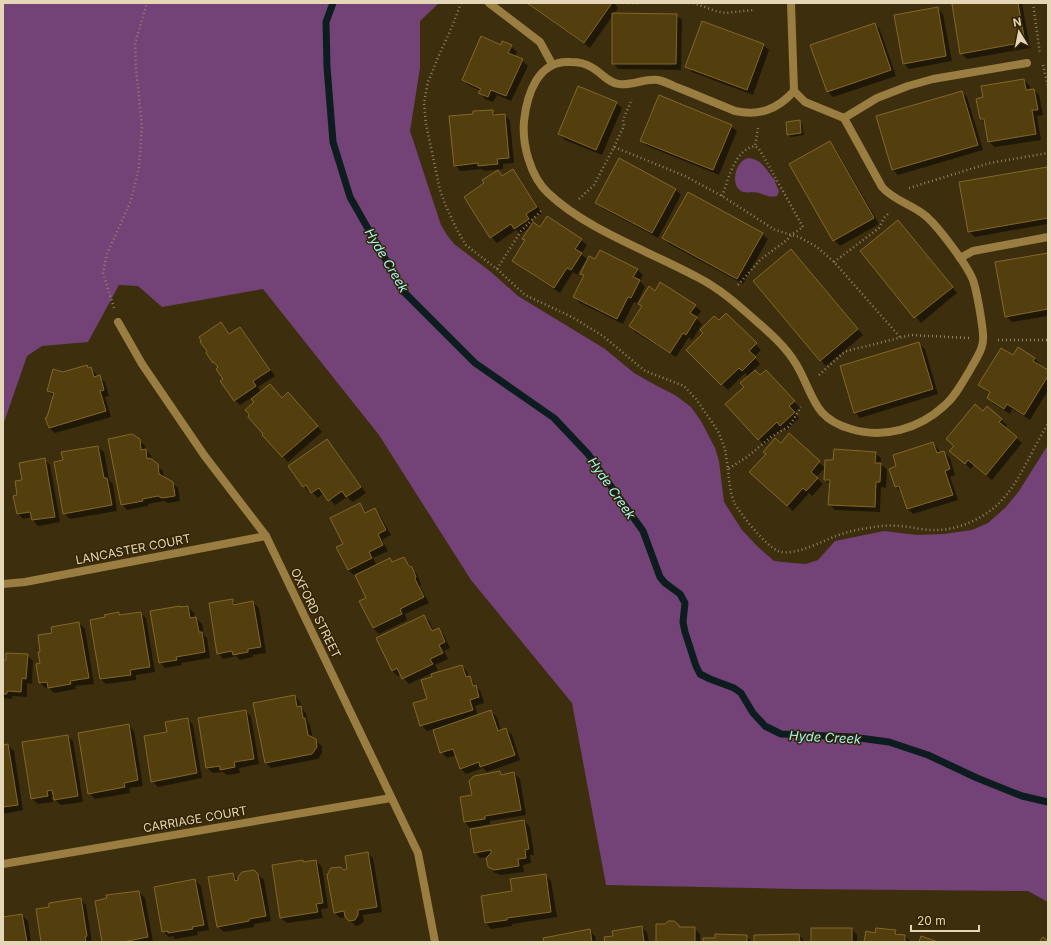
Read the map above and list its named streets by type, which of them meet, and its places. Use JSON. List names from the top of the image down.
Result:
{
  "streets": {
    "street": ["LANCASTER COURT", "OXFORD STREET", "CARRIAGE COURT"]
  },
  "crossings": [
    ["LANCASTER COURT", "OXFORD STREET"],
    ["OXFORD STREET", "CARRIAGE COURT"]
  ],
  "water": ["Hyde Creek"],
  "scale_bar": "20 m",
  "north": "top"
}
